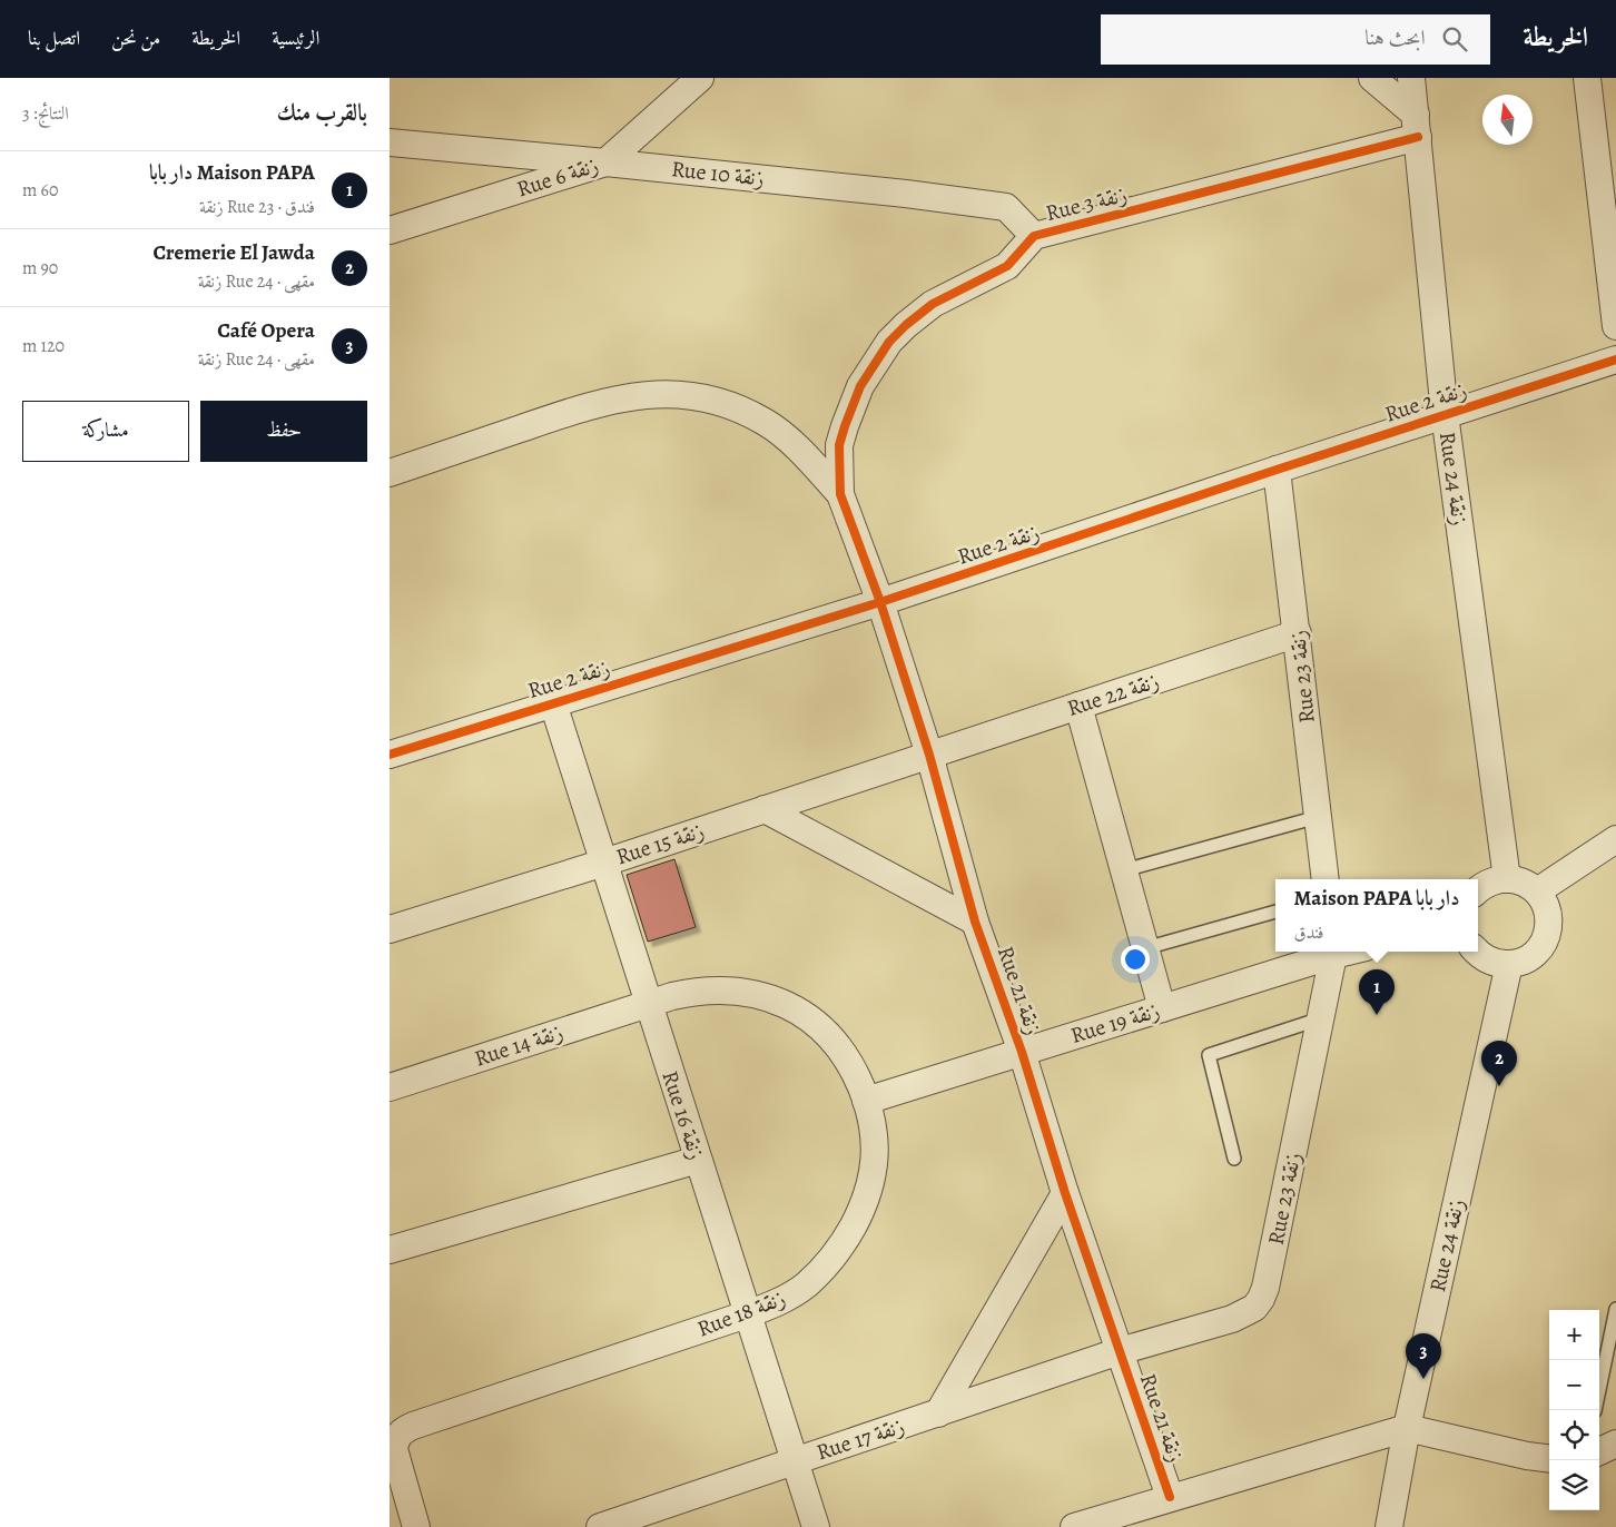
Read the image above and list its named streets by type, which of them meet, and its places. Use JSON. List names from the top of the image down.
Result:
{
  "streets": {
    "street": [
      "Rue 10 زنقة",
      "Rue 6 زنقة",
      "Rue 3 زنقة",
      "Rue 2 زنقة",
      "Rue 24 زنقة",
      "Rue 23 زنقة",
      "Rue 22 زنقة",
      "Rue 15 زنقة",
      "Rue 21 زنقة",
      "Rue 19 زنقة",
      "Rue 14 زنقة",
      "Rue 16 زنقة",
      "Rue 18 زنقة",
      "Rue 17 زنقة"
    ]
  },
  "crossings": [
    ["Rue 10 زنقة", "Rue 6 زنقة"],
    ["Rue 10 زنقة", "Rue 3 زنقة"],
    ["Rue 3 زنقة", "Rue 24 زنقة"],
    ["Rue 3 زنقة", "Rue 21 زنقة"],
    ["Rue 2 زنقة", "Rue 24 زنقة"],
    ["Rue 2 زنقة", "Rue 23 زنقة"],
    ["Rue 2 زنقة", "Rue 21 زنقة"],
    ["Rue 2 زنقة", "Rue 16 زنقة"],
    ["Rue 23 زنقة", "Rue 22 زنقة"],
    ["Rue 23 زنقة", "Rue 21 زنقة"],
    ["Rue 23 زنقة", "Rue 17 زنقة"],
    ["Rue 22 زنقة", "Rue 15 زنقة"],
    ["Rue 22 زنقة", "Rue 21 زنقة"],
    ["Rue 15 زنقة", "Rue 21 زنقة"],
    ["Rue 15 زنقة", "Rue 16 زنقة"],
    ["Rue 21 زنقة", "Rue 19 زنقة"],
    ["Rue 21 زنقة", "Rue 17 زنقة"],
    ["Rue 19 زنقة", "Rue 18 زنقة"],
    ["Rue 14 زنقة", "Rue 16 زنقة"],
    ["Rue 14 زنقة", "Rue 18 زنقة"],
    ["Rue 16 زنقة", "Rue 18 زنقة"],
    ["Rue 16 زنقة", "Rue 17 زنقة"]
  ],
  "north": "top",
  "page": {
    "header": "الخريطة",
    "search": "ابحث هنا",
    "nav": [
      "الرئيسية",
      "الخريطة",
      "من نحن",
      "اتصل بنا"
    ],
    "heading": ["بالقرب منك", "النتائج: 3"],
    "list": [
      {
        "mark": "1",
        "name": "Maison PAPA دار بابا",
        "note": "فندق · Rue 23 زنقة",
        "value": "60 m"
      },
      {
        "mark": "2",
        "name": "Cremerie El Jawda",
        "note": "مقهى · Rue 24 زنقة",
        "value": "90 m"
      },
      {
        "mark": "3",
        "name": "Café Opera",
        "note": "مقهى · Rue 24 زنقة",
        "value": "120 m"
      }
    ],
    "buttons": ["حفظ", "مشاركة"],
    "popup": ["Maison PAPA دار بابا", "فندق"],
    "pins": ["1", "2", "3"],
    "map_buttons": ["+", "−"]
  }
}
